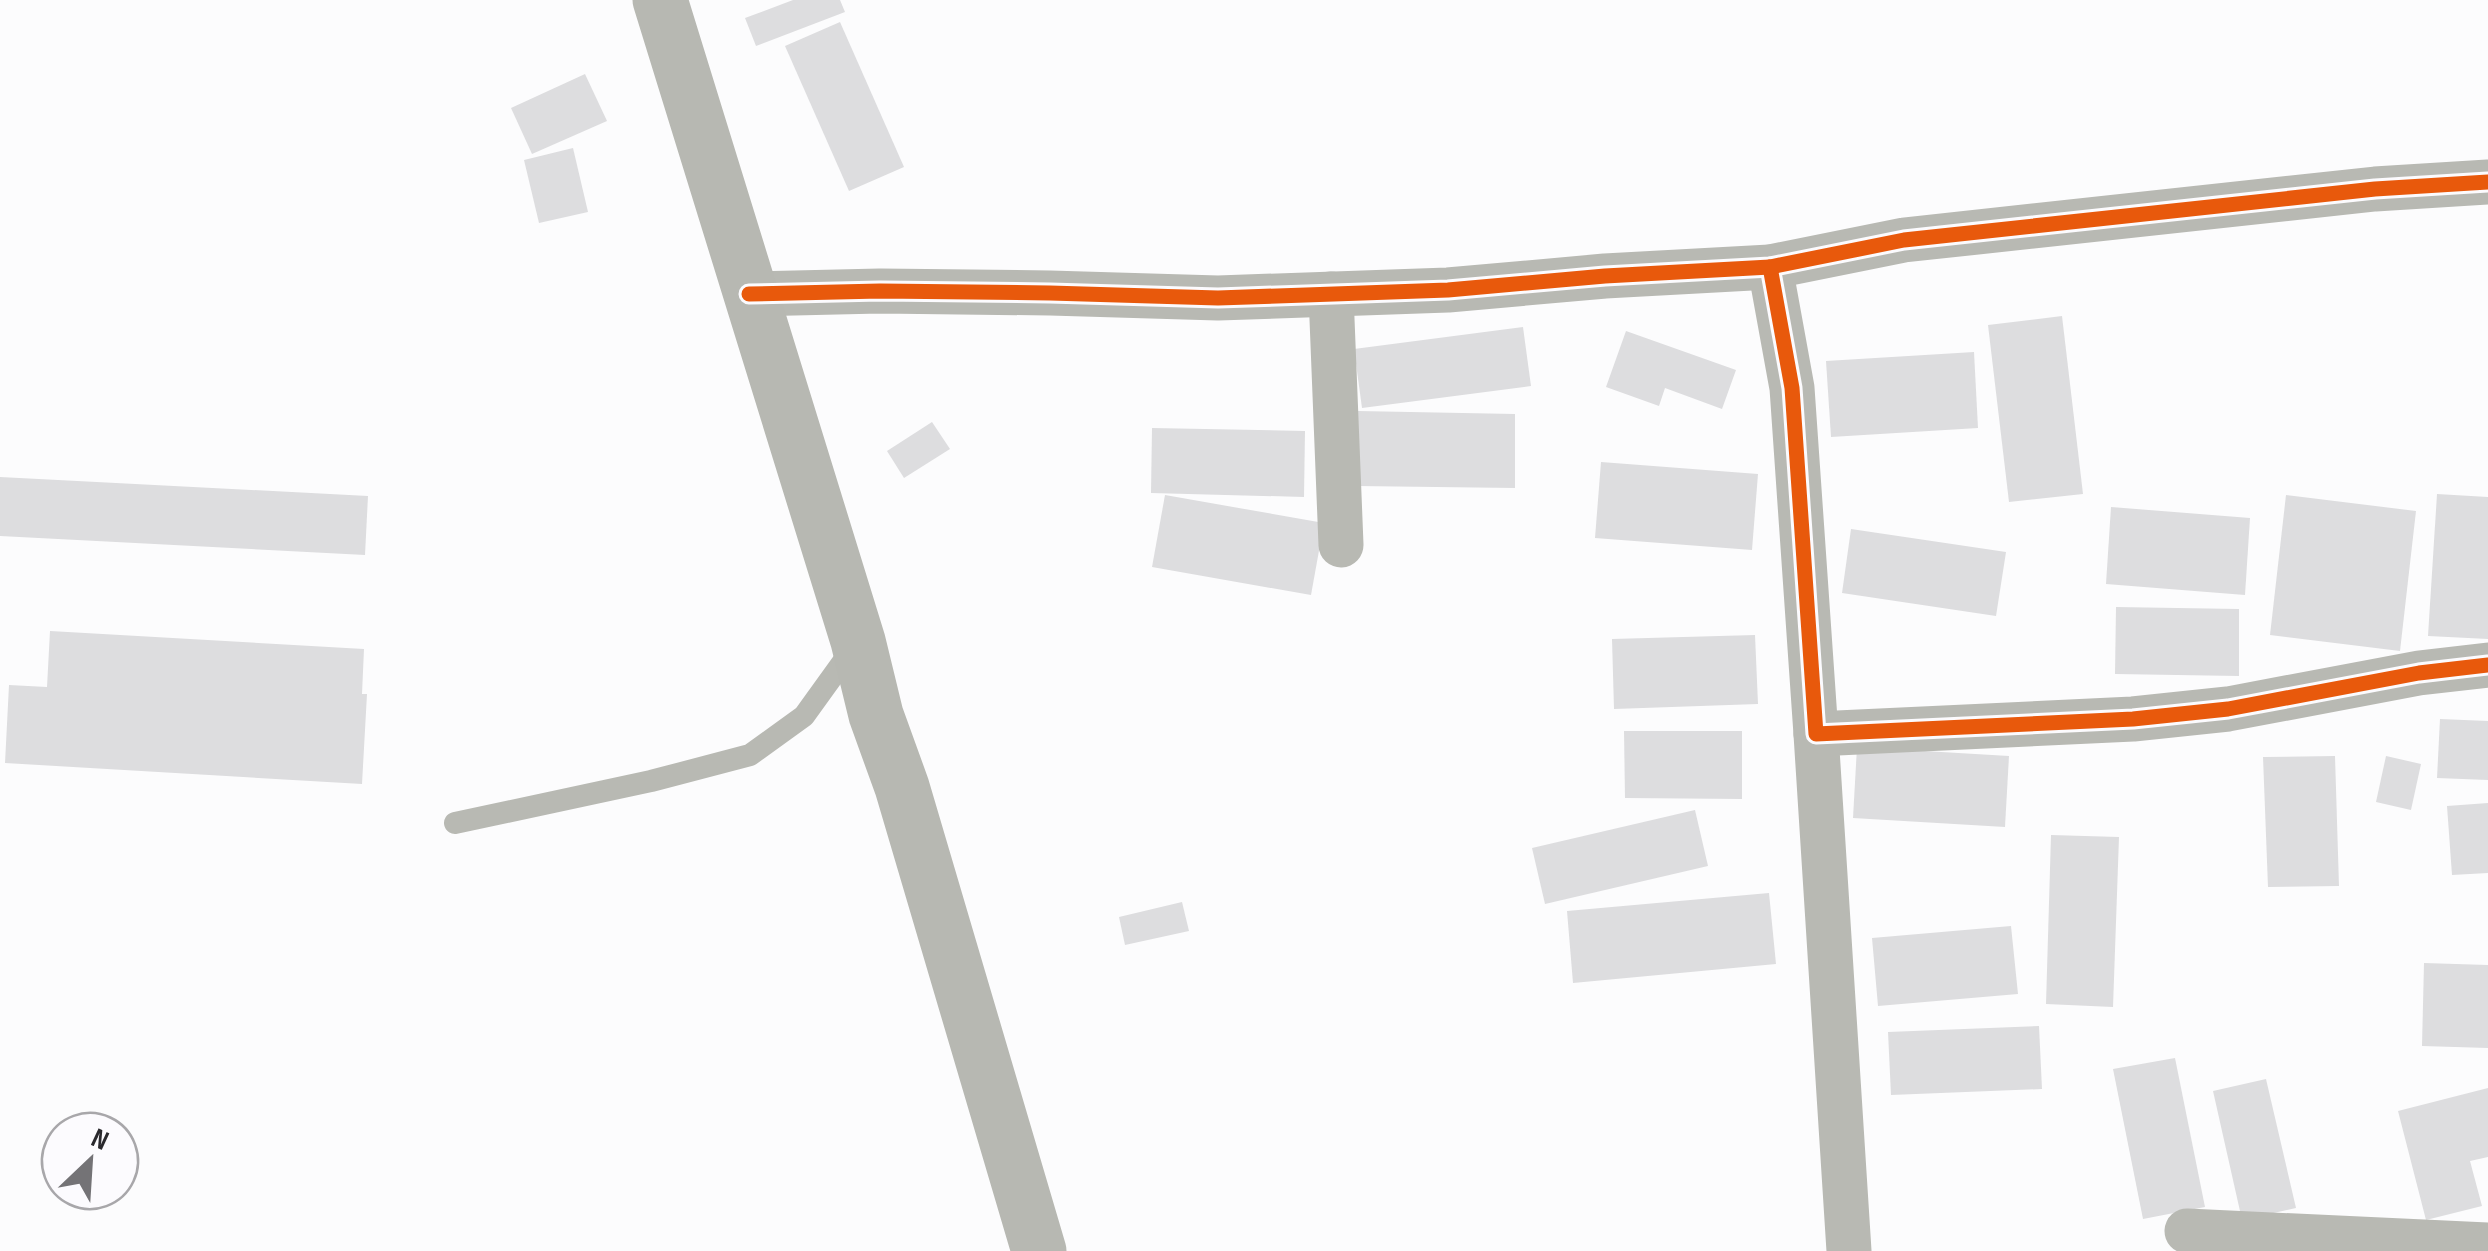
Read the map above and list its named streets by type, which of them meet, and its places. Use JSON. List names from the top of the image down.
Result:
{
  "north": "top right"
}
